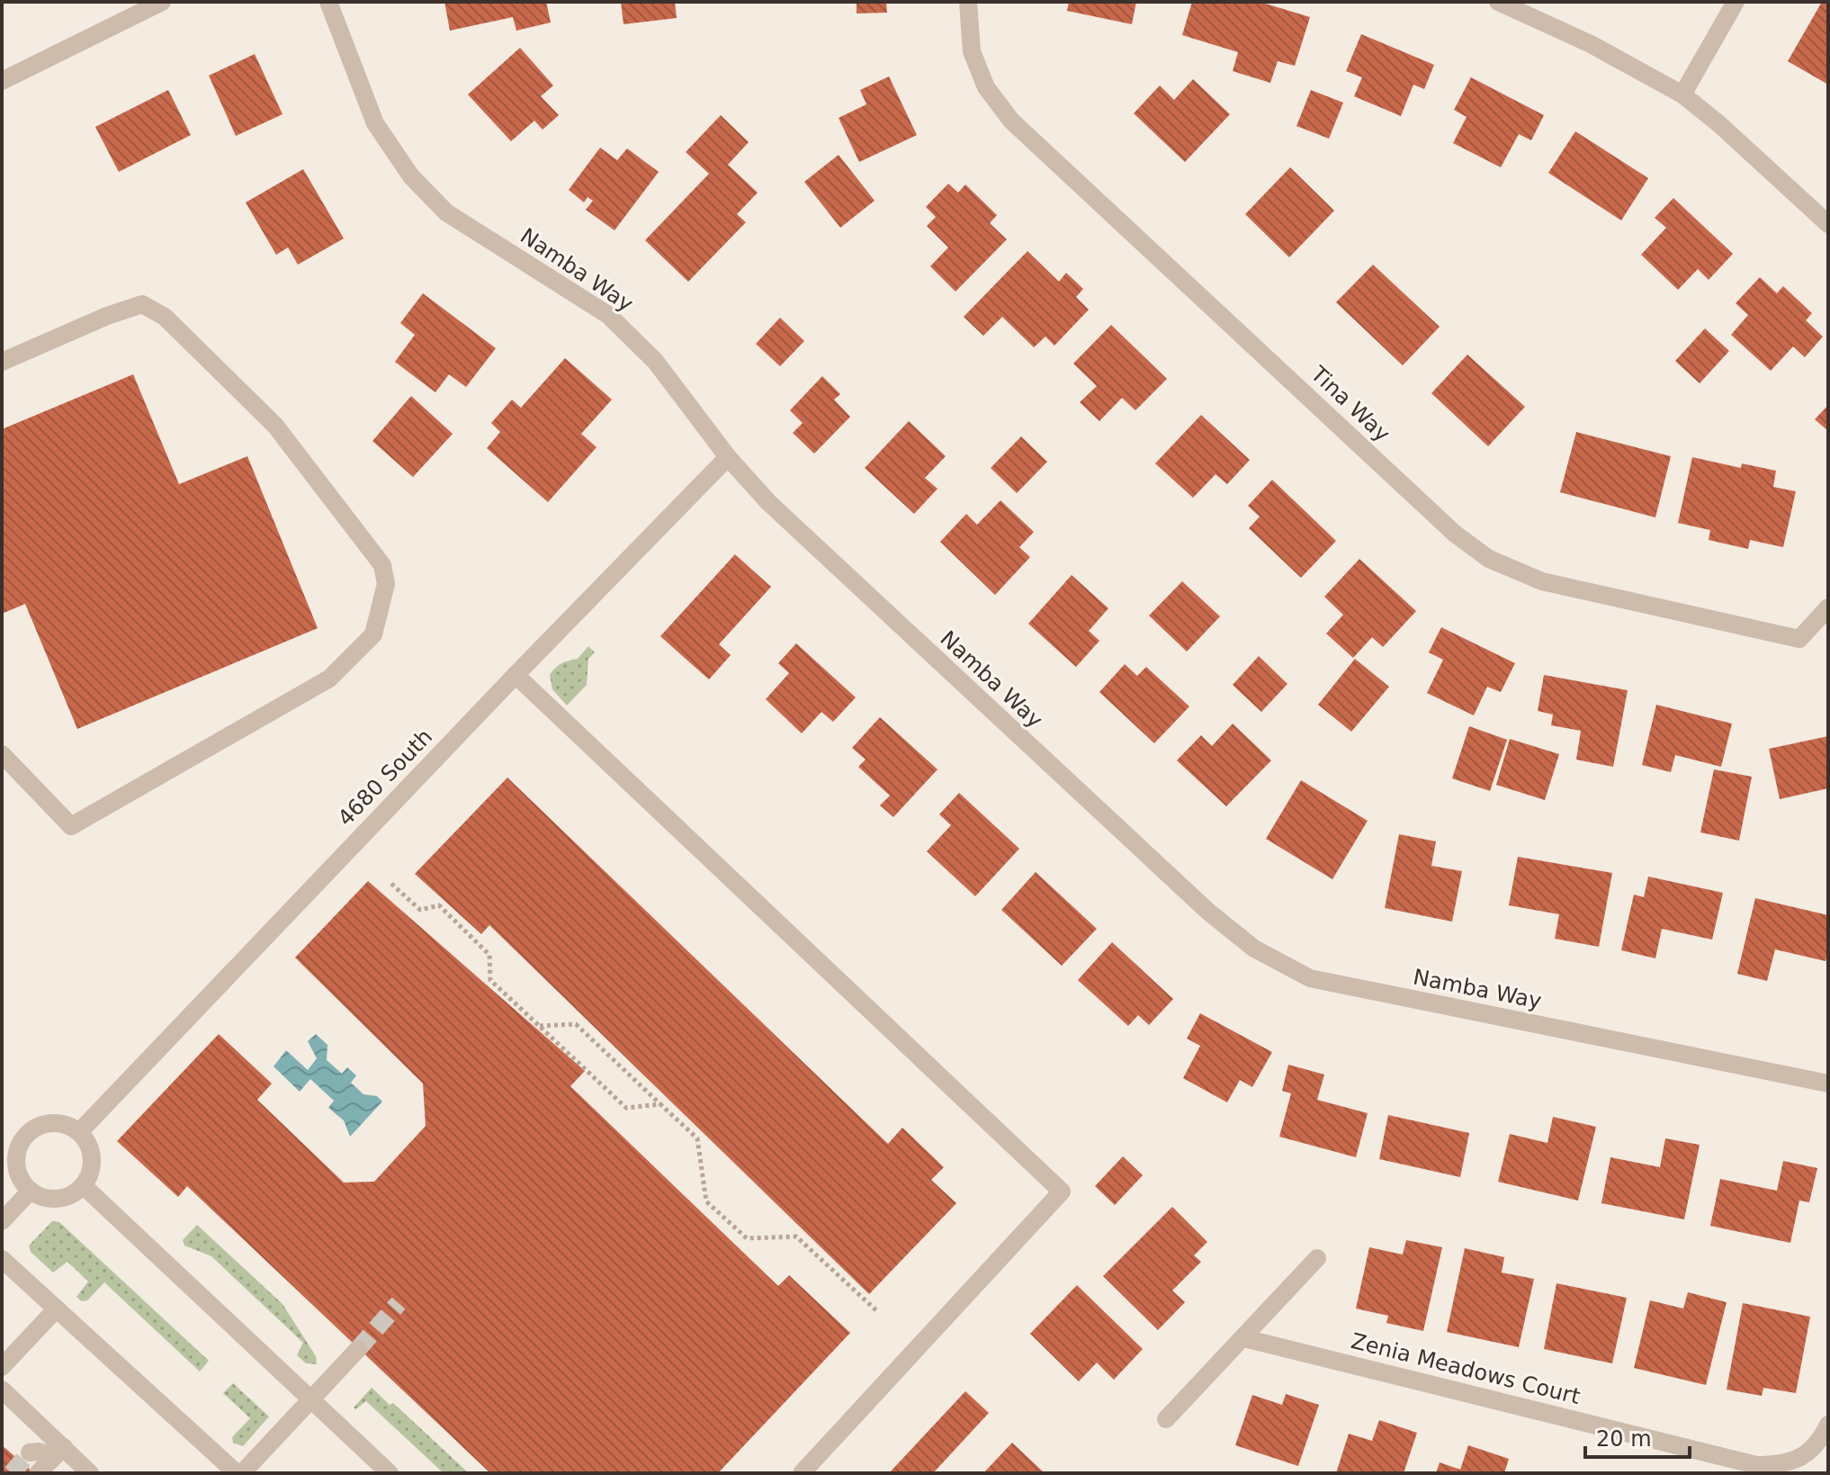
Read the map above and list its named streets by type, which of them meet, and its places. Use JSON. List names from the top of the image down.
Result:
{
  "streets": {
    "street": [
      "Namba Way",
      "Tina Way",
      "4680 South",
      "Zenia Meadows Court"
    ]
  },
  "crossings": [
    ["Namba Way", "4680 South"]
  ],
  "scale_bar": "20 m"
}
